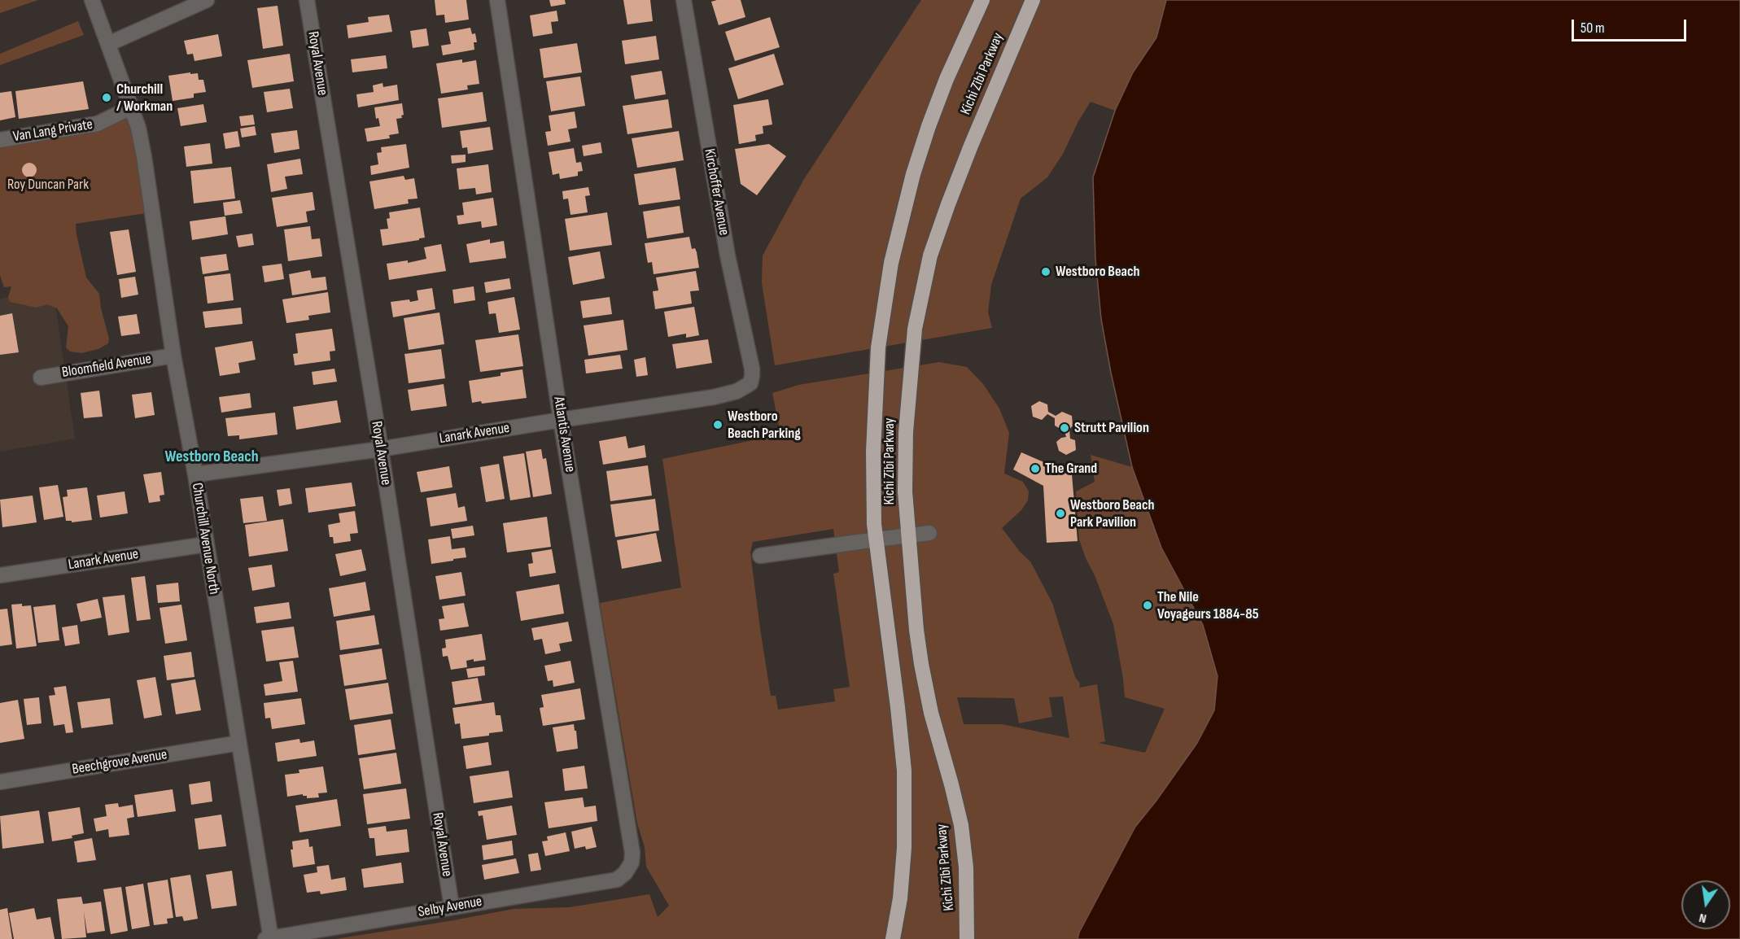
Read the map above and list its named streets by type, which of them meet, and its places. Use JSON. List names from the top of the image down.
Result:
{
  "streets": {
    "highway": ["Kichi Zībī Parkway"],
    "street": [
      "Royal Avenue",
      "Van Lang Private",
      "Kirchoffer Avenue",
      "Bloomfield Avenue",
      "Lanark Avenue",
      "Atlantis Avenue",
      "Churchill Avenue North",
      "Beechgrove Avenue",
      "Selby Avenue"
    ]
  },
  "crossings": [
    ["Royal Avenue", "Lanark Avenue"],
    ["Royal Avenue", "Selby Avenue"],
    ["Van Lang Private", "Churchill Avenue North"],
    ["Kirchoffer Avenue", "Lanark Avenue"],
    ["Bloomfield Avenue", "Churchill Avenue North"],
    ["Lanark Avenue", "Atlantis Avenue"],
    ["Lanark Avenue", "Churchill Avenue North"],
    ["Atlantis Avenue", "Selby Avenue"],
    ["Churchill Avenue North", "Beechgrove Avenue"],
    ["Churchill Avenue North", "Selby Avenue"]
  ],
  "districts": ["Westboro Beach"],
  "parks": ["Roy Duncan Park"],
  "places": [
    "Churchill / Workman",
    "Westboro Beach",
    "Westboro Beach Parking",
    "Strutt Pavilion",
    "The Grand",
    "Westboro Beach Park Pavilion",
    "The Nile Voyageurs 1884-85"
  ],
  "scale_bar": "50 m",
  "north": "bottom"
}
